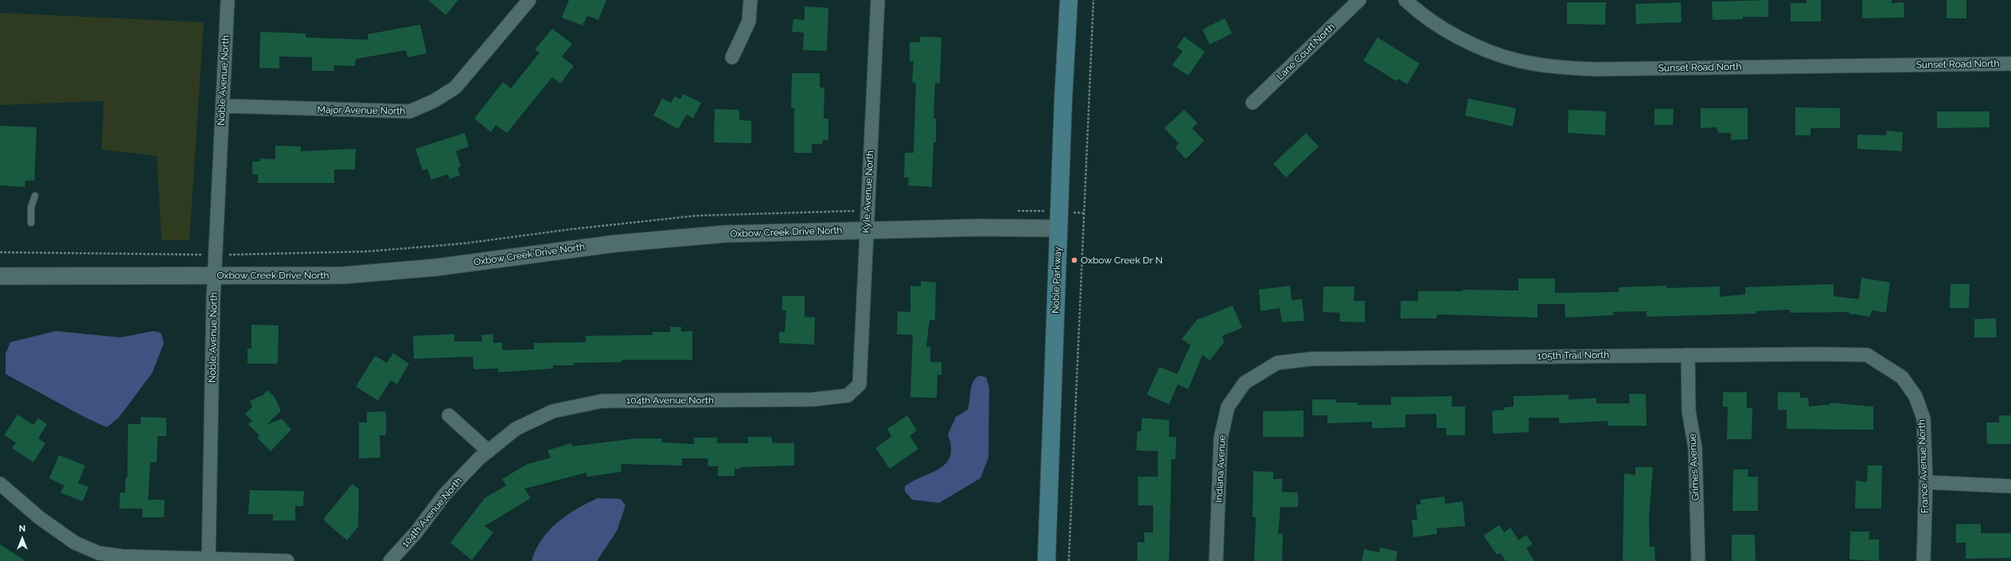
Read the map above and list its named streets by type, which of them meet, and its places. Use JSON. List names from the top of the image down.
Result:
{
  "streets": {
    "main road": ["Noble Parkway"],
    "street": [
      "Lane Court North",
      "Sunset Road North",
      "Noble Avenue North",
      "Major Avenue North",
      "Kyle Avenue North",
      "Oxbow Creek Drive North",
      "105th Trail North",
      "104th Avenue North",
      "France Avenue North",
      "Grimes Avenue",
      "Indiana Avenue"
    ]
  },
  "crossings": [
    ["Noble Avenue North", "Major Avenue North"],
    ["Noble Avenue North", "Oxbow Creek Drive North"],
    ["Kyle Avenue North", "Oxbow Creek Drive North"],
    ["Kyle Avenue North", "104th Avenue North"],
    ["Oxbow Creek Drive North", "Noble Parkway"],
    ["105th Trail North", "France Avenue North"],
    ["105th Trail North", "Grimes Avenue"],
    ["105th Trail North", "Indiana Avenue"]
  ],
  "places": ["Oxbow Creek Dr N"],
  "north": "top"
}
